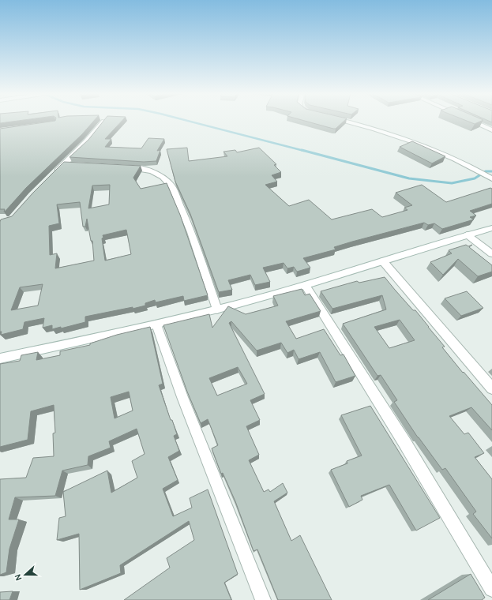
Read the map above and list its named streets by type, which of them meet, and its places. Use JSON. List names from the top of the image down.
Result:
{
  "north": "left"
}
